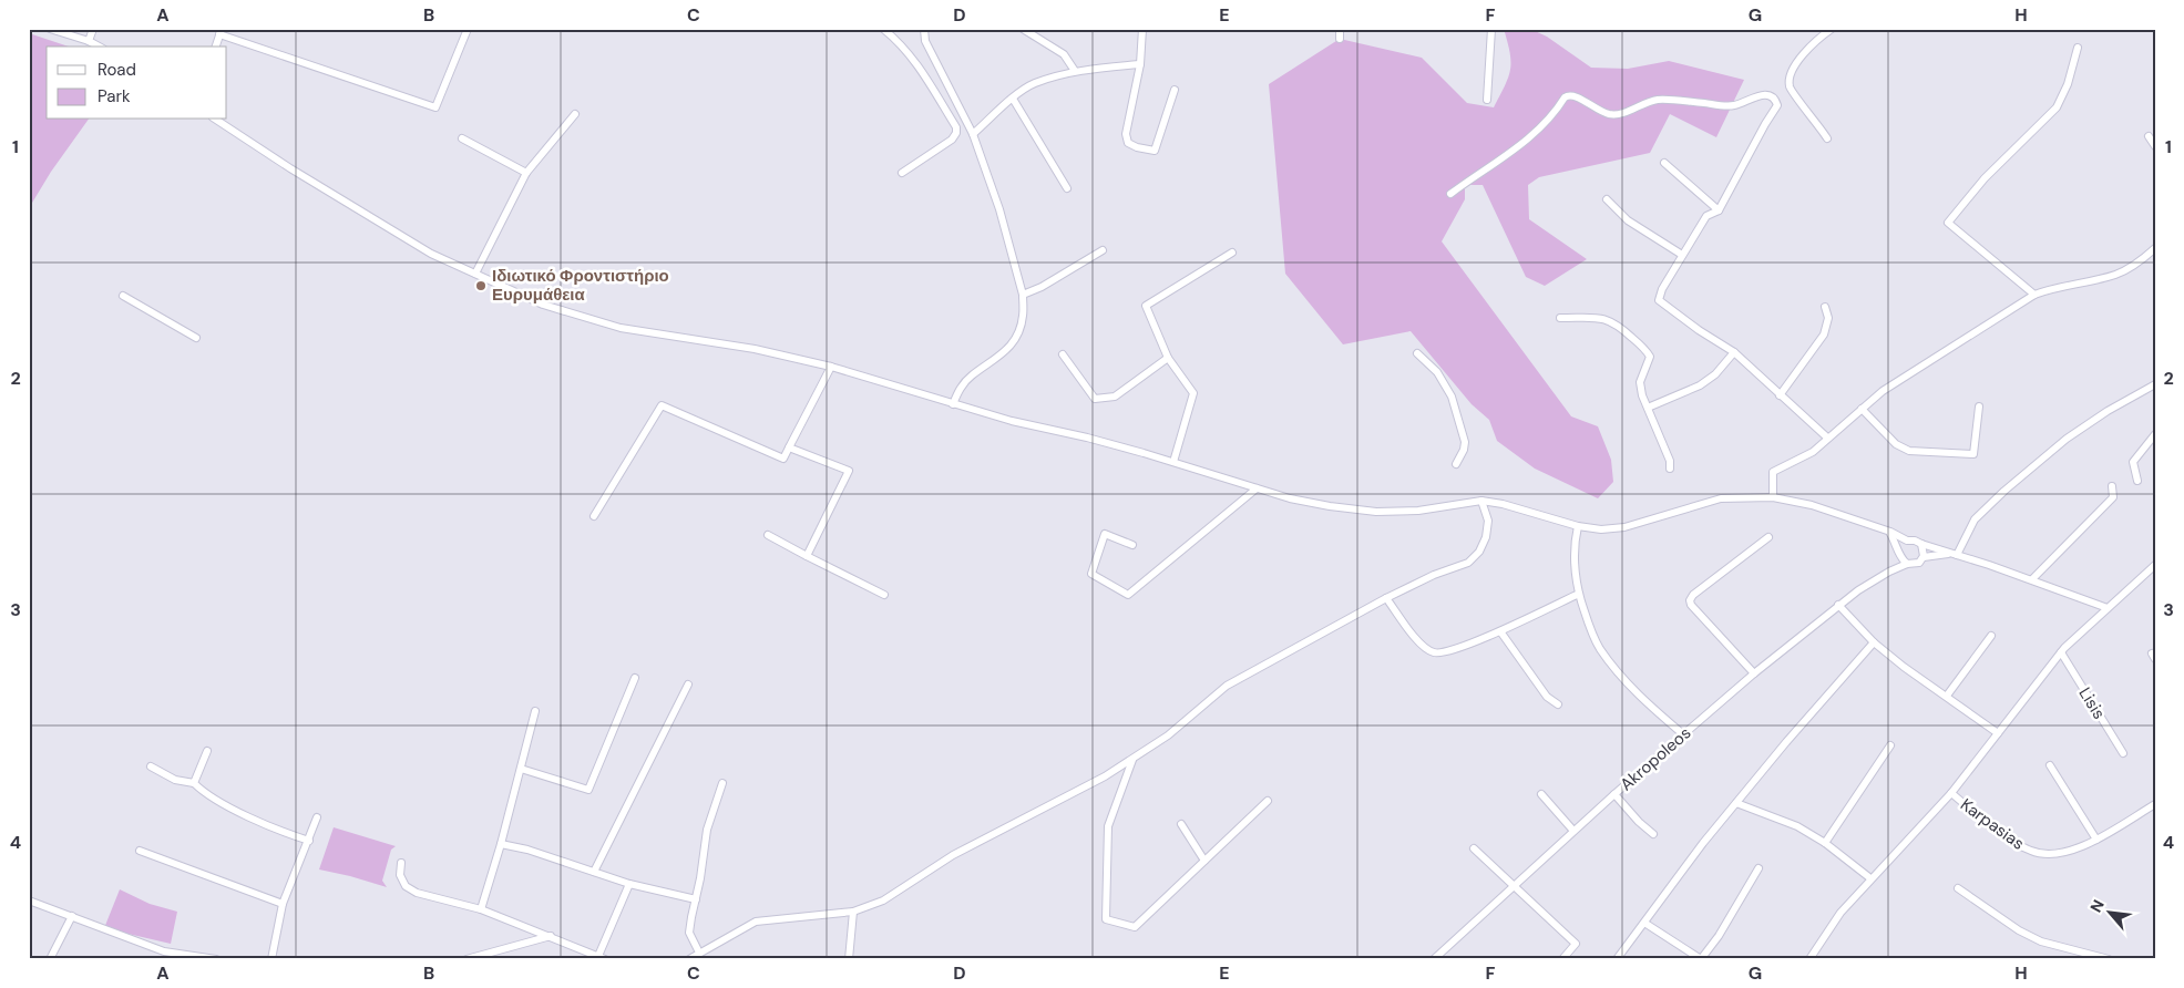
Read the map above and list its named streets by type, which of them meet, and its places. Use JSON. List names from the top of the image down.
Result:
{
  "streets": {
    "street": ["Lisis", "Akropoleos", "Karpasias"]
  },
  "places": ["Ιδιωτικό Φροντιστήριο Ευρυμάθεια"],
  "legend": ["Road", "Park"],
  "north": "top left",
  "grid": {
    "columns": [
      "A",
      "B",
      "C",
      "D",
      "E",
      "F",
      "G",
      "H"
    ],
    "rows": [
      "1",
      "2",
      "3",
      "4"
    ]
  }
}
